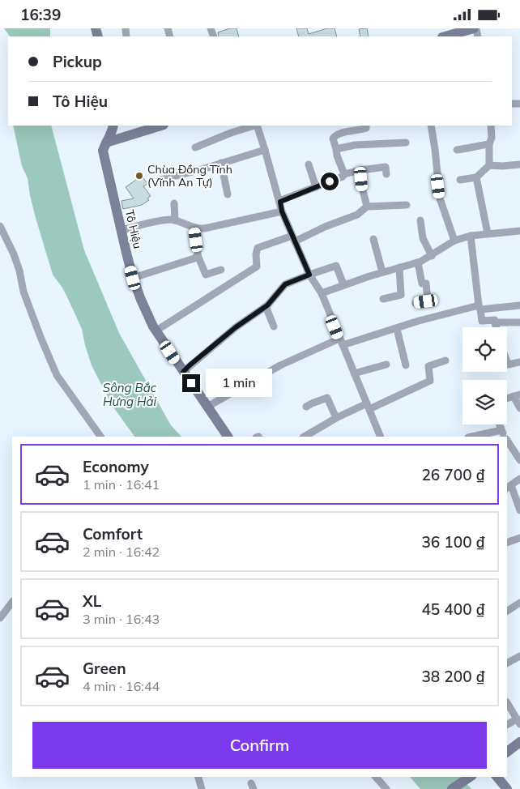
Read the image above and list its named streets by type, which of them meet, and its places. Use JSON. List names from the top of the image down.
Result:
{
  "streets": {
    "main road": ["Tô Hiệu"]
  },
  "water": ["Sông Bắc Hưng Hải"],
  "places": ["Chùa Đồng Tĩnh (Vĩnh An Tự)"],
  "page": {
    "status": "16:39",
    "banner": ["Pickup", "Tô Hiệu"],
    "bubble": "1 min",
    "list": [
      {
        "name": "Economy",
        "note": "1 min · 16:41",
        "value": "26 700 ₫"
      },
      {
        "name": "Comfort",
        "note": "2 min · 16:42",
        "value": "36 100 ₫"
      },
      {
        "name": "XL",
        "note": "3 min · 16:43",
        "value": "45 400 ₫"
      },
      {
        "name": "Green",
        "note": "4 min · 16:44",
        "value": "38 200 ₫"
      }
    ],
    "buttons": "Confirm"
  }
}
